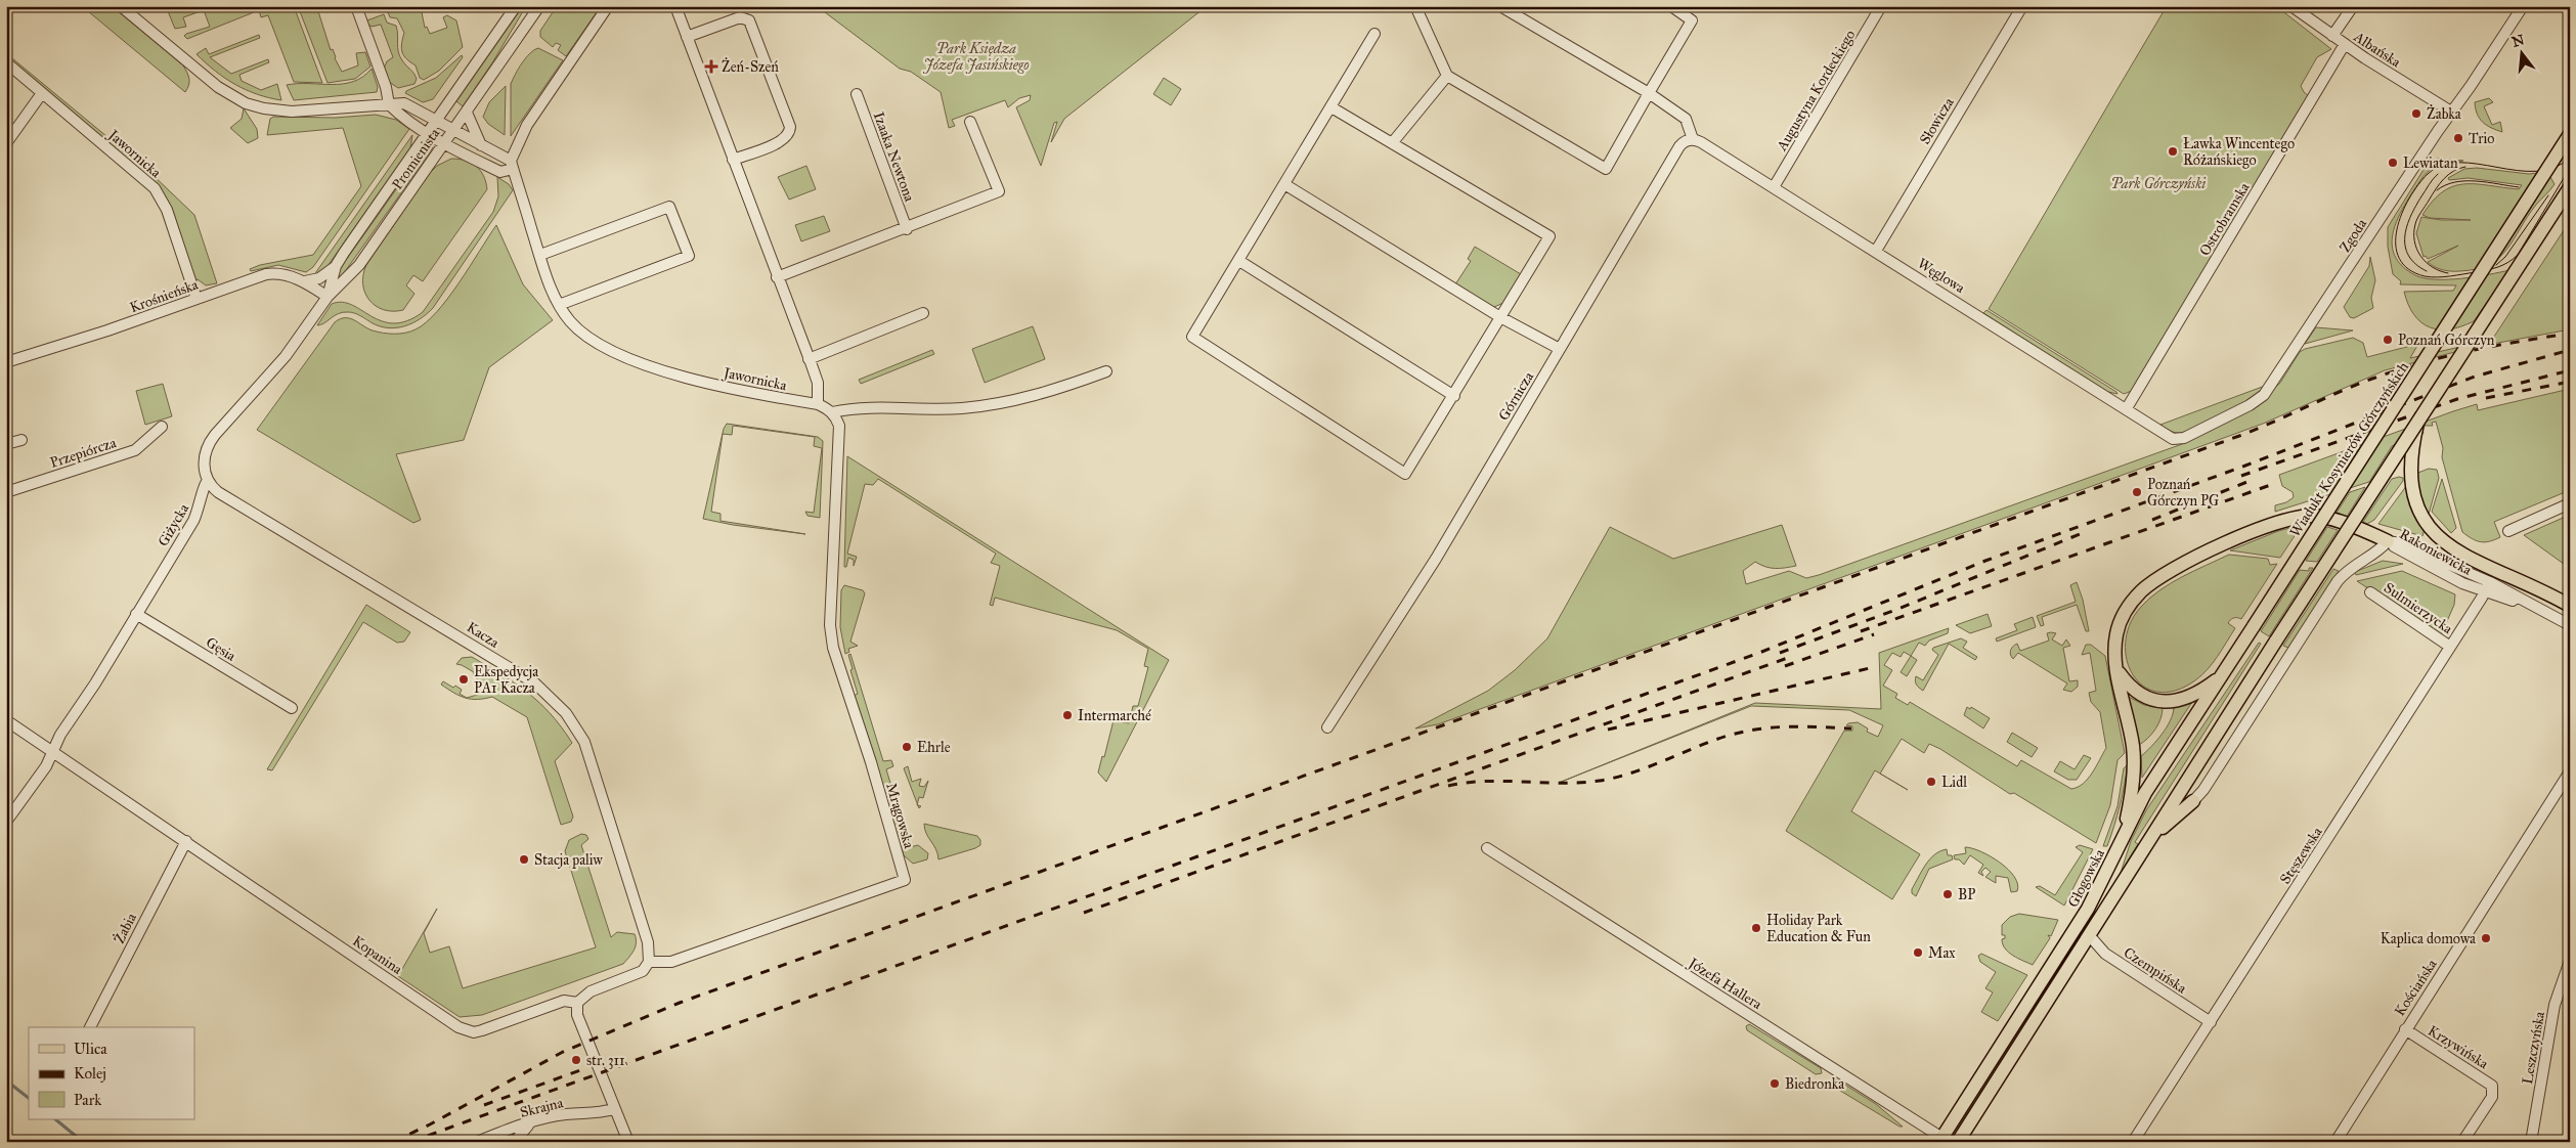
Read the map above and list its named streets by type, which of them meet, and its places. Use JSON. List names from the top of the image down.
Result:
{
  "streets": {
    "main road": ["Wiadukt Kosynierów Górczyńskich", "Głogowska"],
    "street": [
      "Albańska",
      "Augustyna Kordeckiego",
      "Słowicza",
      "Jawornicka",
      "Izaaka Newtona",
      "Promienista",
      "Ostrobramska",
      "Zgoda",
      "Węglowa",
      "Krośnieńska",
      "Górnicza",
      "Przepiórcza",
      "Giżycka",
      "Rakoniewicka",
      "Sulmierzycka",
      "Kacza",
      "Gęsia",
      "Mrągowska",
      "Stęszewska",
      "Żabia",
      "Kopanina",
      "Czempińska",
      "Józefa Hallera",
      "Kościańska",
      "Krzywińska",
      "Leszczyńska",
      "Skrajna"
    ]
  },
  "crossings": [
    ["Albańska", "Ostrobramska"],
    ["Albańska", "Zgoda"],
    ["Augustyna Kordeckiego", "Węglowa"],
    ["Słowicza", "Węglowa"],
    ["Jawornicka", "Krośnieńska"],
    ["Jawornicka", "Mrągowska"],
    ["Promienista", "Krośnieńska"],
    ["Promienista", "Giżycka"],
    ["Ostrobramska", "Węglowa"],
    ["Zgoda", "Węglowa"],
    ["Węglowa", "Górnicza"],
    ["Krośnieńska", "Giżycka"],
    ["Wiadukt Kosynierów Górczyńskich", "Głogowska"],
    ["Giżycka", "Kacza"],
    ["Giżycka", "Gęsia"],
    ["Giżycka", "Kopanina"],
    ["Rakoniewicka", "Stęszewska"],
    ["Sulmierzycka", "Stęszewska"],
    ["Kacza", "Mrągowska"],
    ["Stęszewska", "Czempińska"],
    ["Głogowska", "Józefa Hallera"],
    ["Żabia", "Kopanina"],
    ["Kościańska", "Krzywińska"]
  ],
  "parks": ["Park Księdza Józefa Jasińskiego", "Park Górczyński"],
  "places": {
    "health": ["Żeń-Szeń"],
    "other": [
      "Żabka",
      "Trio",
      "Ławka Wincentego Różańskiego",
      "Lewiatan",
      "Poznań Górczyn",
      "Poznań Górczyn PG",
      "Ekspedycja PA1 Kacza",
      "Intermarché",
      "Ehrle",
      "Lidl",
      "Stacja paliw",
      "BP",
      "Holiday Park Education & Fun",
      "Kaplica domowa",
      "Max",
      "str. 311",
      "Biedronka"
    ]
  },
  "legend": ["Ulica", "Kolej", "Park"],
  "north": "top"
}
